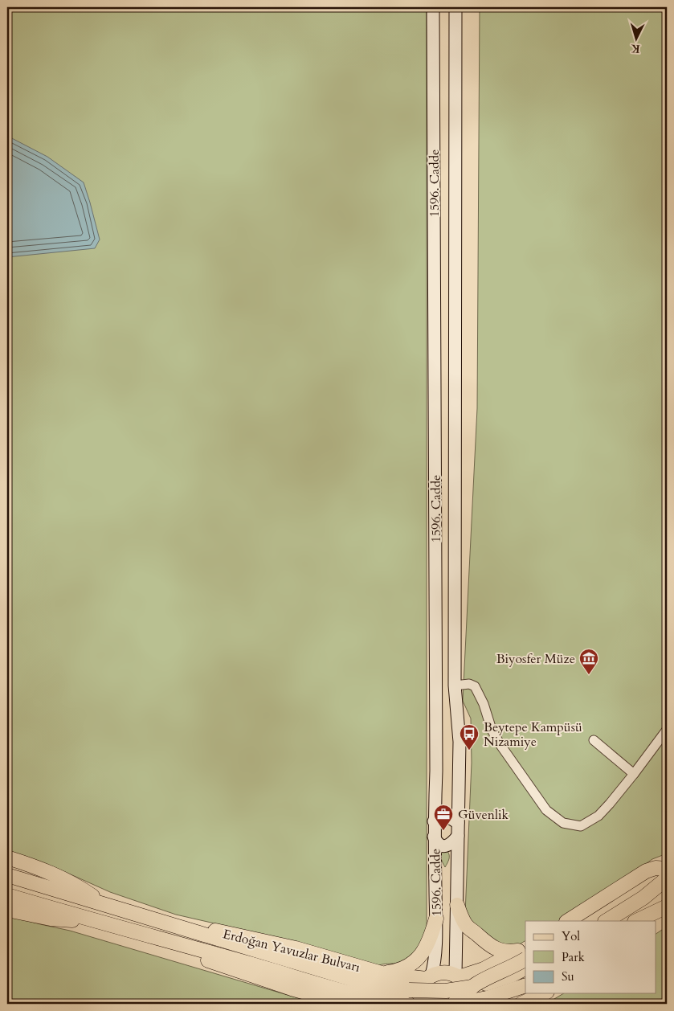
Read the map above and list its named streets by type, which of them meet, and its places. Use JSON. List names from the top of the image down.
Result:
{
  "streets": {
    "main road": ["1596. Cadde", "Erdoğan Yavuzlar Bulvarı"]
  },
  "crossings": [
    ["1596. Cadde", "Erdoğan Yavuzlar Bulvarı"]
  ],
  "places": {
    "museum": ["Biyosfer Müze"],
    "bus stop": ["Beytepe Kampüsü Nizamiye"],
    "office": ["Güvenlik"]
  },
  "legend": ["Yol", "Park", "Su"],
  "north": "bottom"
}
